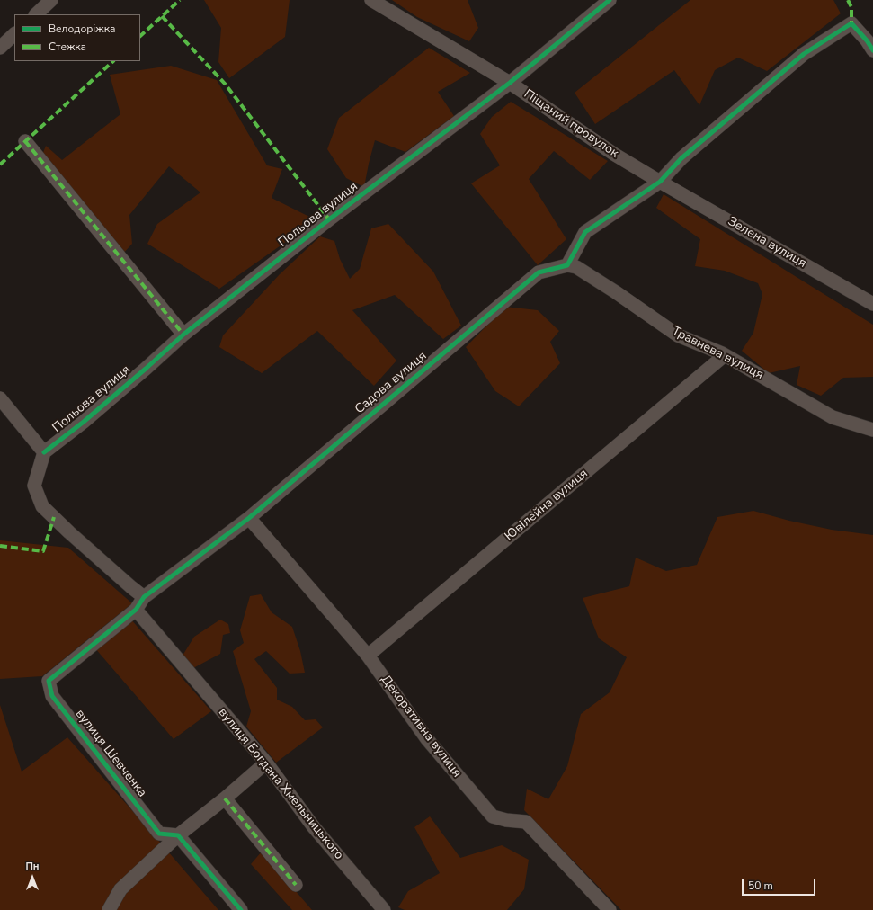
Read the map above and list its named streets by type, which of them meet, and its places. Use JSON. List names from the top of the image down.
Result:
{
  "streets": {
    "street": [
      "Піщаний провулок",
      "Польова вулиця",
      "Зелена вулиця",
      "Травнева вулиця",
      "Садова вулиця",
      "Ювілейна вулиця",
      "Декоративна вулиця",
      "вулиця Шевченка",
      "вулиця Богдана Хмельницького"
    ]
  },
  "crossings": [
    ["Піщаний провулок", "Польова вулиця"],
    ["Піщаний провулок", "Зелена вулиця"],
    ["Травнева вулиця", "Садова вулиця"],
    ["Травнева вулиця", "Ювілейна вулиця"],
    ["Садова вулиця", "Декоративна вулиця"],
    ["Садова вулиця", "вулиця Шевченка"],
    ["Садова вулиця", "вулиця Богдана Хмельницького"],
    ["Ювілейна вулиця", "Декоративна вулиця"],
    ["вулиця Шевченка", "вулиця Богдана Хмельницького"]
  ],
  "legend": ["Велодоріжка", "Стежка"],
  "scale_bar": "50 m",
  "north": "top"
}
